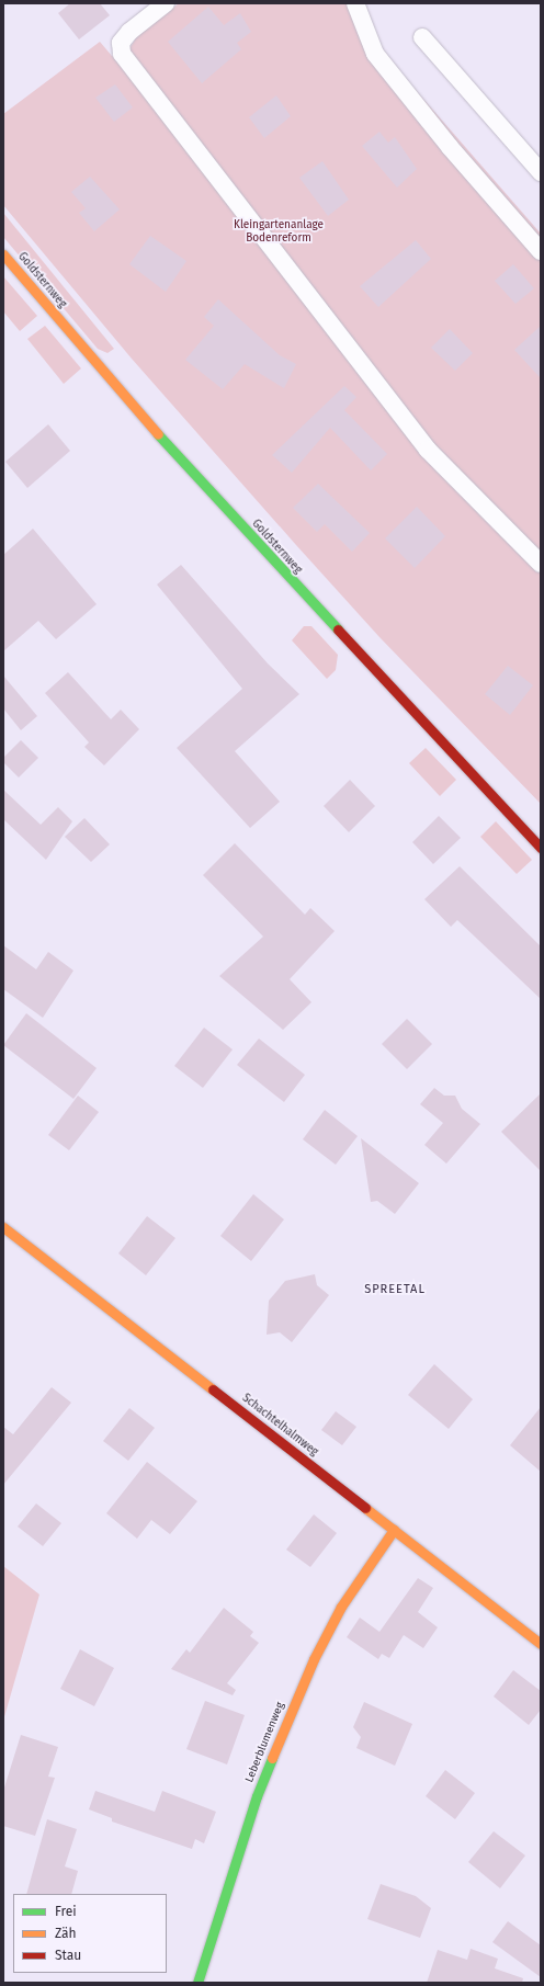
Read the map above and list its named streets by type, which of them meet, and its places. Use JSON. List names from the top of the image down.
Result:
{
  "streets": {
    "street": ["Goldsternweg", "Schachtelhalmweg", "Leberblumenweg"]
  },
  "crossings": [
    ["Schachtelhalmweg", "Leberblumenweg"]
  ],
  "districts": ["SPREETAL"],
  "parks": ["Kleingartenanlage Bodenreform"],
  "legend": ["Frei", "Zäh", "Stau"]
}
